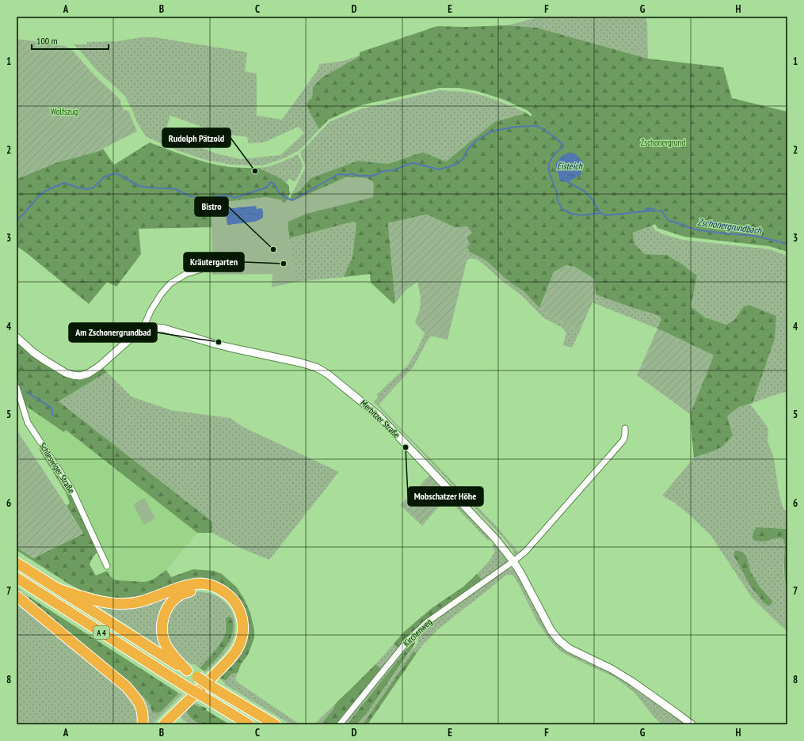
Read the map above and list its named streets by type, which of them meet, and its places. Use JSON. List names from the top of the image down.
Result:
{
  "streets": {
    "highway": ["A 4"],
    "street": ["Merbitzer Straße", "Schleswiger Straße", "Kirchenweg"]
  },
  "crossings": [
    ["Merbitzer Straße", "Kirchenweg"]
  ],
  "water": ["Eisteich", "Zschonergrundbach"],
  "parks": ["Wolfszug", "Zschonergrund"],
  "places": [
    "Rudolph Pätzold",
    "Bistro",
    "Kräutergarten",
    "Am Zschonergrundbad",
    "Mobschatzer Höhe"
  ],
  "scale_bar": "100 m",
  "grid": {
    "columns": [
      "A",
      "B",
      "C",
      "D",
      "E",
      "F",
      "G",
      "H"
    ],
    "rows": [
      "1",
      "2",
      "3",
      "4",
      "5",
      "6",
      "7",
      "8"
    ]
  }
}
